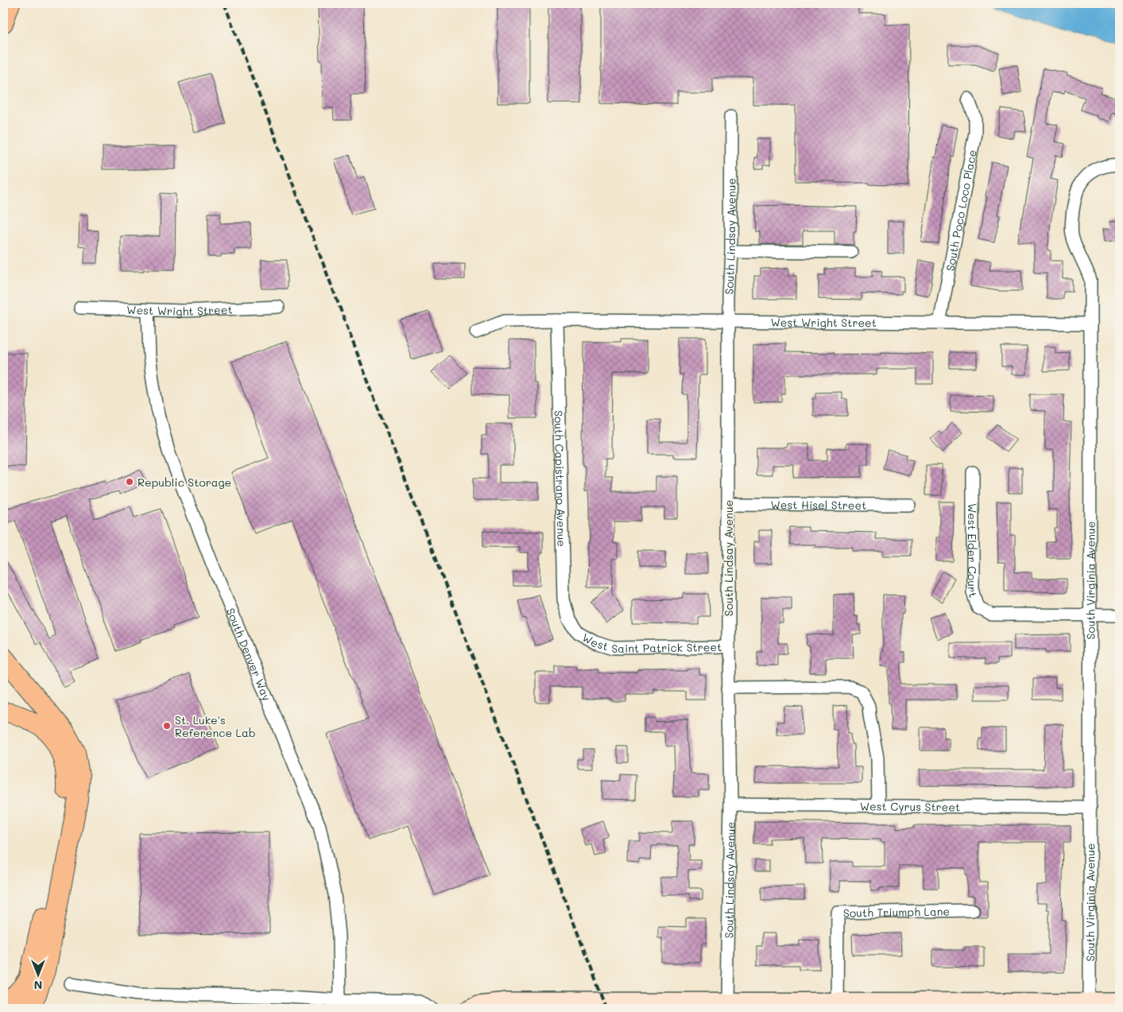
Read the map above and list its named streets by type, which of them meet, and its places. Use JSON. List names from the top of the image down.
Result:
{
  "streets": {
    "street": [
      "South Poco Loco Place",
      "South Lindsay Avenue",
      "West Wright Street",
      "South Capistrano Avenue",
      "West Hisel Street",
      "West Elder Court",
      "South Virginia Avenue",
      "West Saint Patrick Street",
      "South Denver Way",
      "West Cyrus Street",
      "South Triumph Lane"
    ]
  },
  "crossings": [
    ["South Poco Loco Place", "West Wright Street"],
    ["South Lindsay Avenue", "West Wright Street"],
    ["South Lindsay Avenue", "West Hisel Street"],
    ["South Lindsay Avenue", "West Saint Patrick Street"],
    ["South Lindsay Avenue", "West Cyrus Street"],
    ["West Wright Street", "South Capistrano Avenue"],
    ["West Wright Street", "South Virginia Avenue"],
    ["West Wright Street", "South Denver Way"],
    ["South Capistrano Avenue", "West Saint Patrick Street"],
    ["West Elder Court", "South Virginia Avenue"],
    ["South Virginia Avenue", "West Cyrus Street"]
  ],
  "places": ["Republic Storage", "St. Luke's Reference Lab"],
  "north": "bottom"
}
